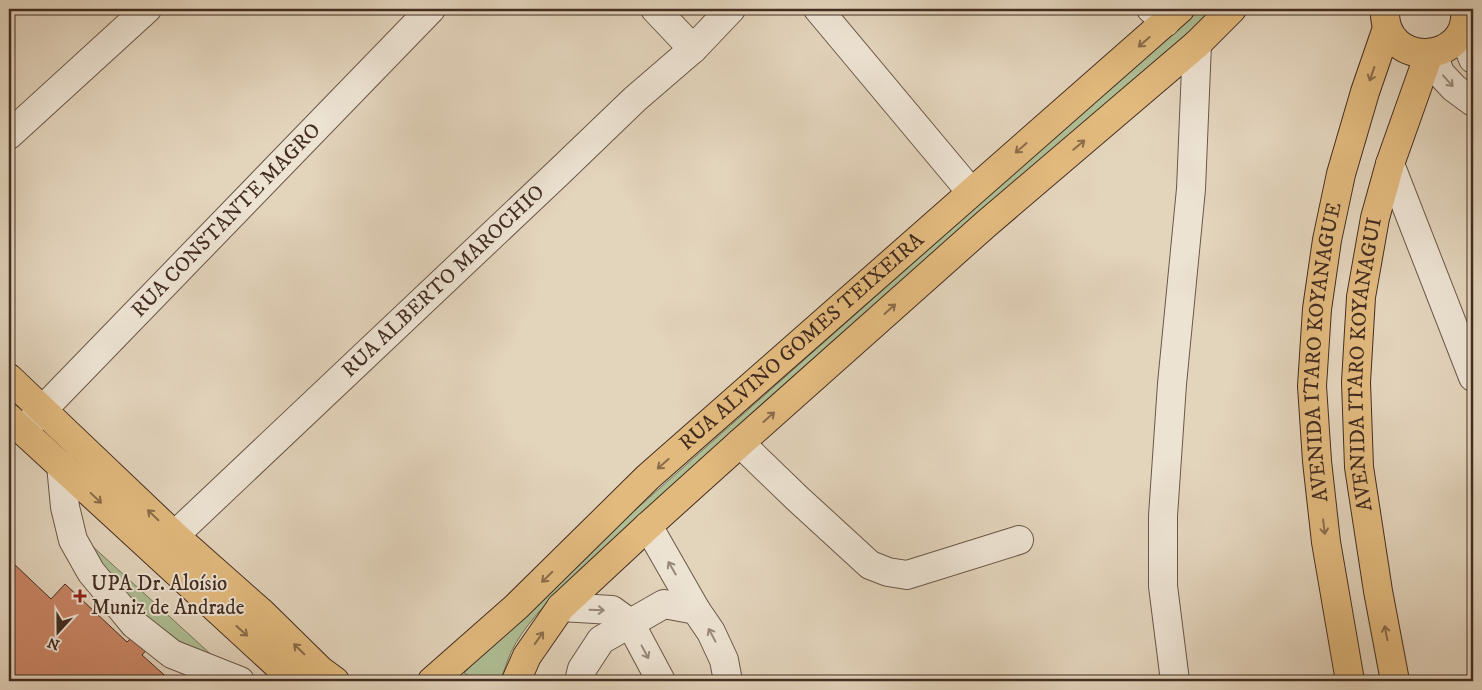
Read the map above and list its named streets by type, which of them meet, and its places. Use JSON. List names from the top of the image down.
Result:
{
  "streets": {
    "main road": ["RUA ALVINO GOMES TEIXEIRA", "AVENIDA ITARO KOYANAGUE", "AVENIDA ITARO KOYANAGUI"],
    "street": ["RUA CONSTANTE MAGRO", "RUA ALBERTO MAROCHIO"]
  },
  "one_way": ["AVENIDA ITARO KOYANAGUE", "AVENIDA ITARO KOYANAGUI"],
  "places": {
    "health": ["UPA Dr. Aloísio Muniz de Andrade"]
  },
  "north": "bottom"
}
